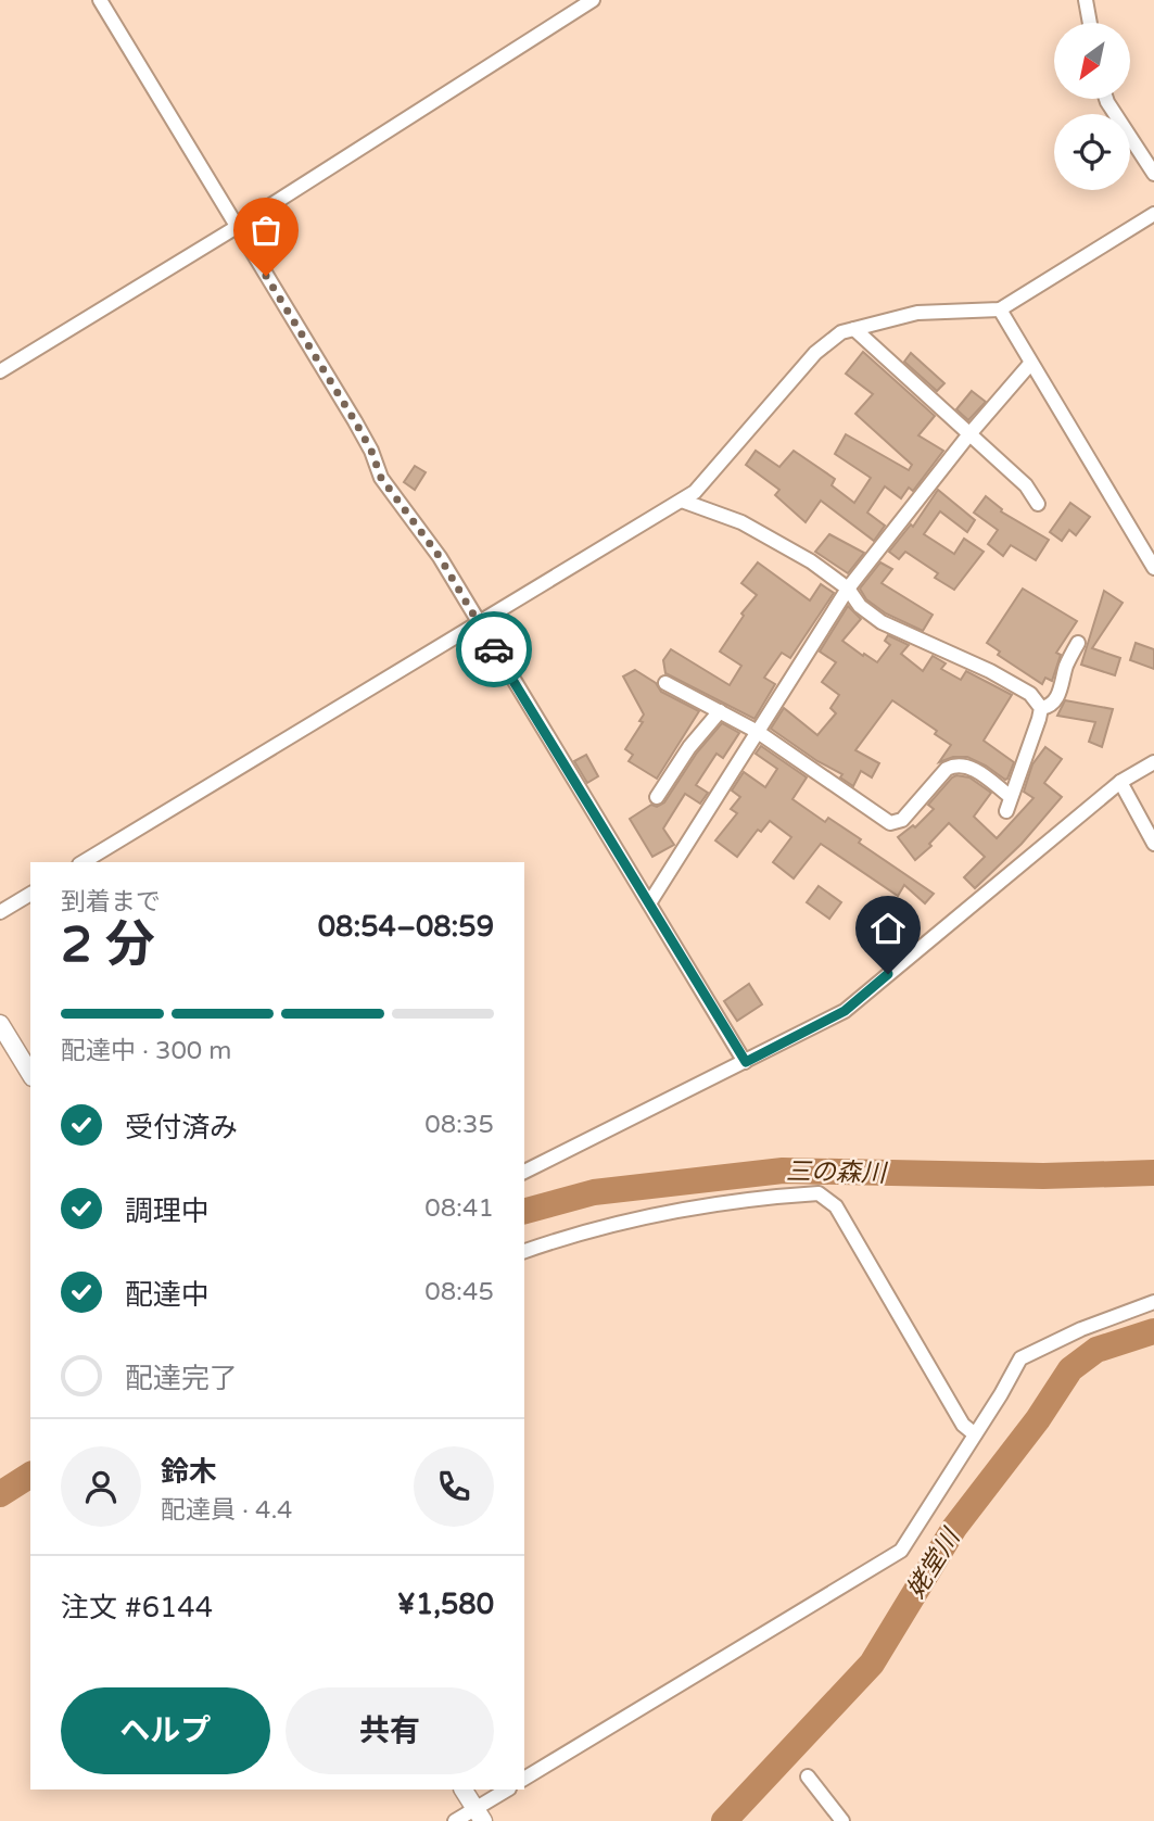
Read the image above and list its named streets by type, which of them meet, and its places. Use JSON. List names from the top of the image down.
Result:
{
  "water": ["三の森川", "姥堂川"],
  "north": "bottom left",
  "page": {
    "heading": ["2 分", "到着まで", "08:54–08:59"],
    "panel": [
      "鈴木",
      "配達員 · 4.4",
      "注文 #6144",
      "¥1,580"
    ],
    "bar": "配達中 · 300 m",
    "list": [
      ["受付済み", "08:35"],
      ["調理中", "08:41"],
      ["配達中", "08:45"],
      "配達完了"
    ],
    "buttons": ["ヘルプ", "共有"]
  }
}
